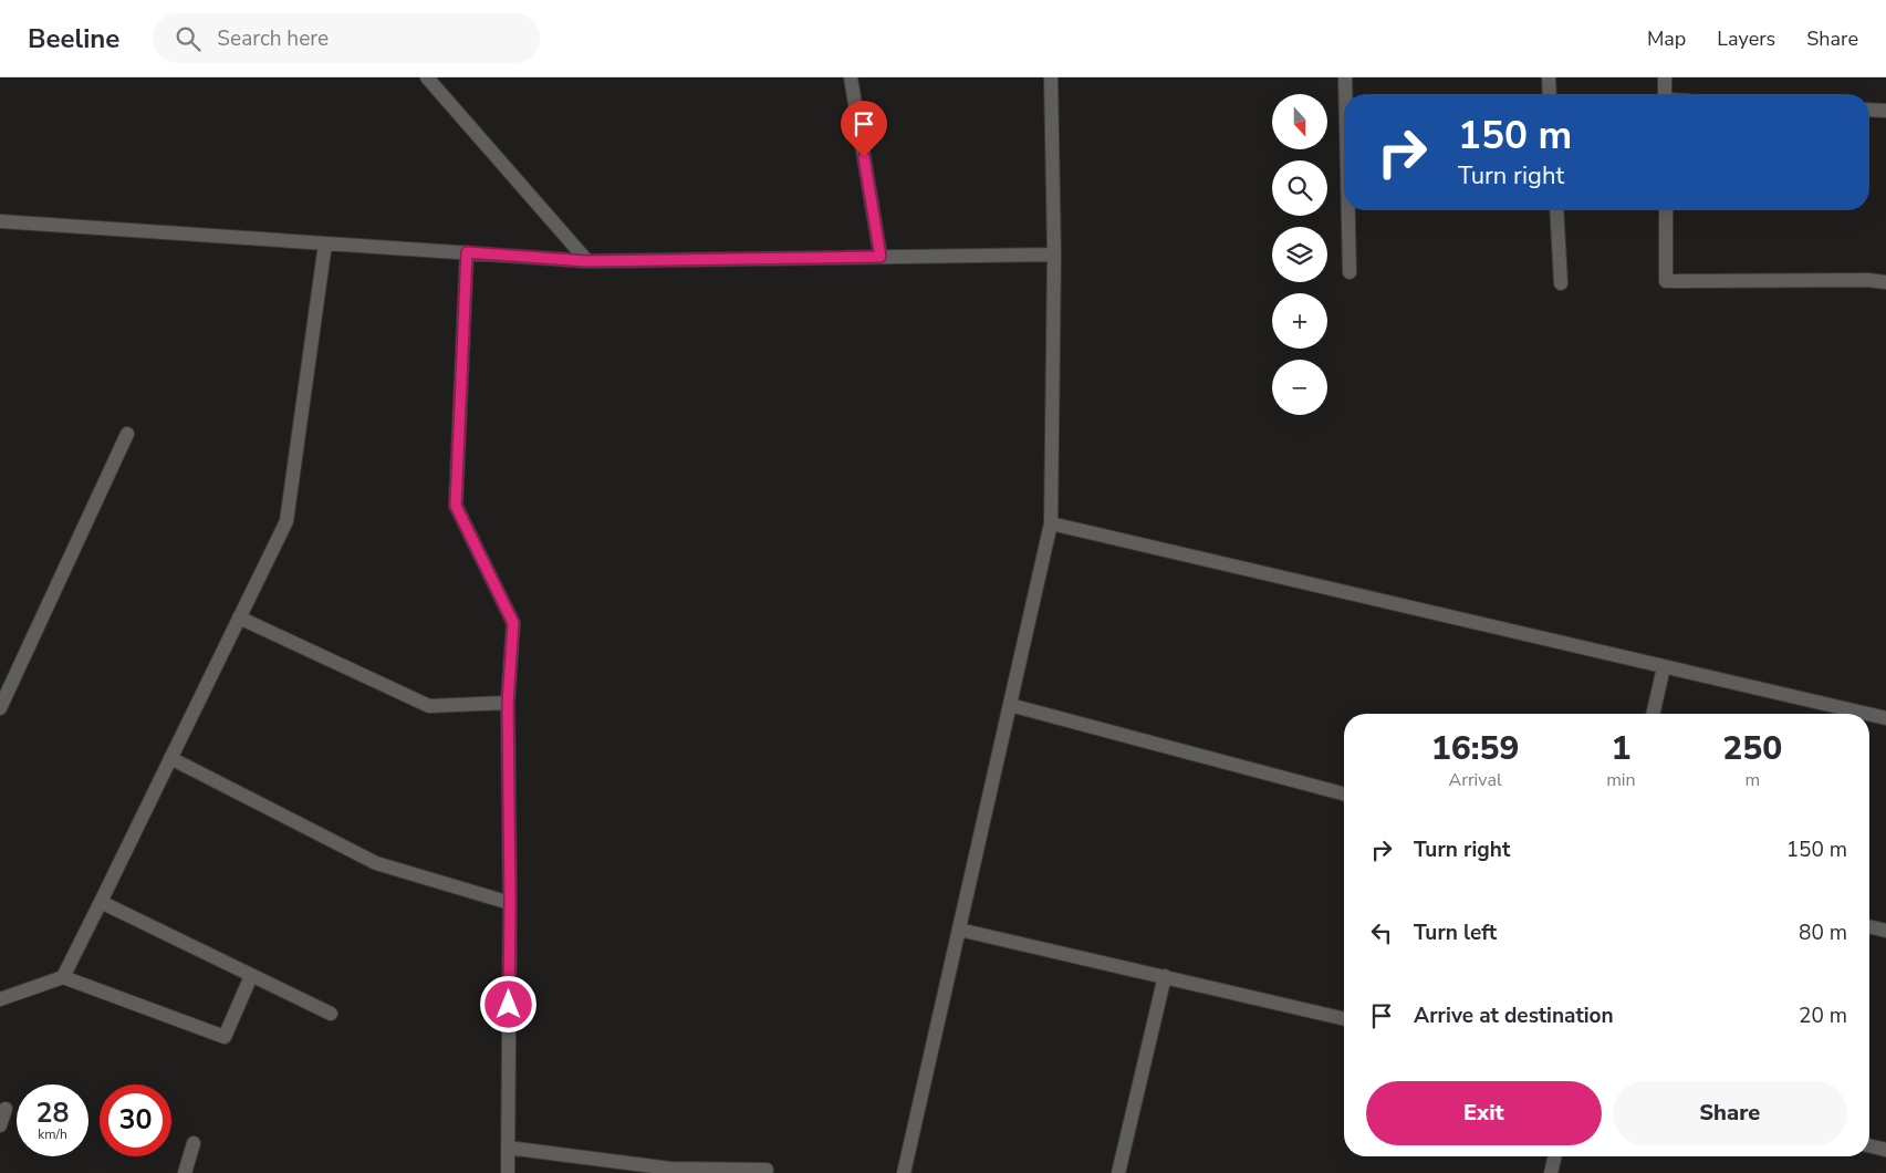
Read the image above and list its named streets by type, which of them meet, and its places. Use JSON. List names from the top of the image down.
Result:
{
  "north": "bottom",
  "page": {
    "header": "Beeline",
    "search": "Search here",
    "nav": ["Map", "Layers", "Share"],
    "map_buttons": ["+", "−"],
    "turn": ["150 m", "Turn right"],
    "eta": [
      "16:59",
      "Arrival",
      "1",
      "min",
      "250",
      "m"
    ],
    "list": [
      {
        "name": "Turn right",
        "value": "150 m"
      },
      {
        "name": "Turn left",
        "value": "80 m"
      },
      {
        "name": "Arrive at destination",
        "value": "20 m"
      }
    ],
    "buttons": ["Exit", "Share"],
    "speed": "28 km/h",
    "limit": "30"
  }
}
